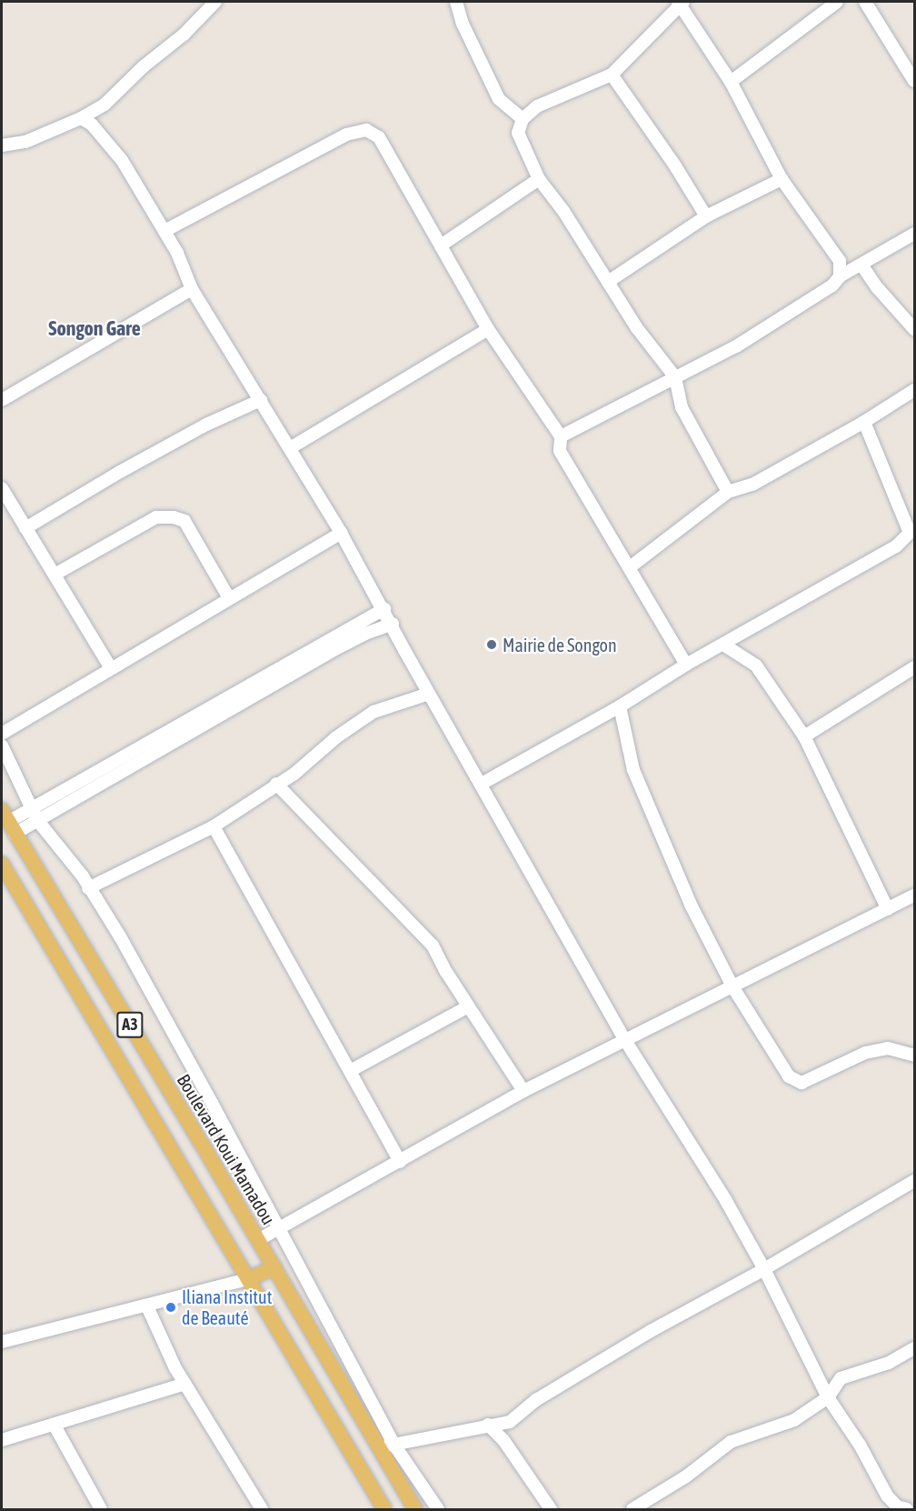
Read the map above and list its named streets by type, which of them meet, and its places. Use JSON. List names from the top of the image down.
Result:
{
  "streets": {
    "main road": ["A3", "Boulevard Koui Mamadou"]
  },
  "districts": ["Songon Gare"],
  "places": ["Mairie de Songon", "Iliana Institut de Beauté"]
}
